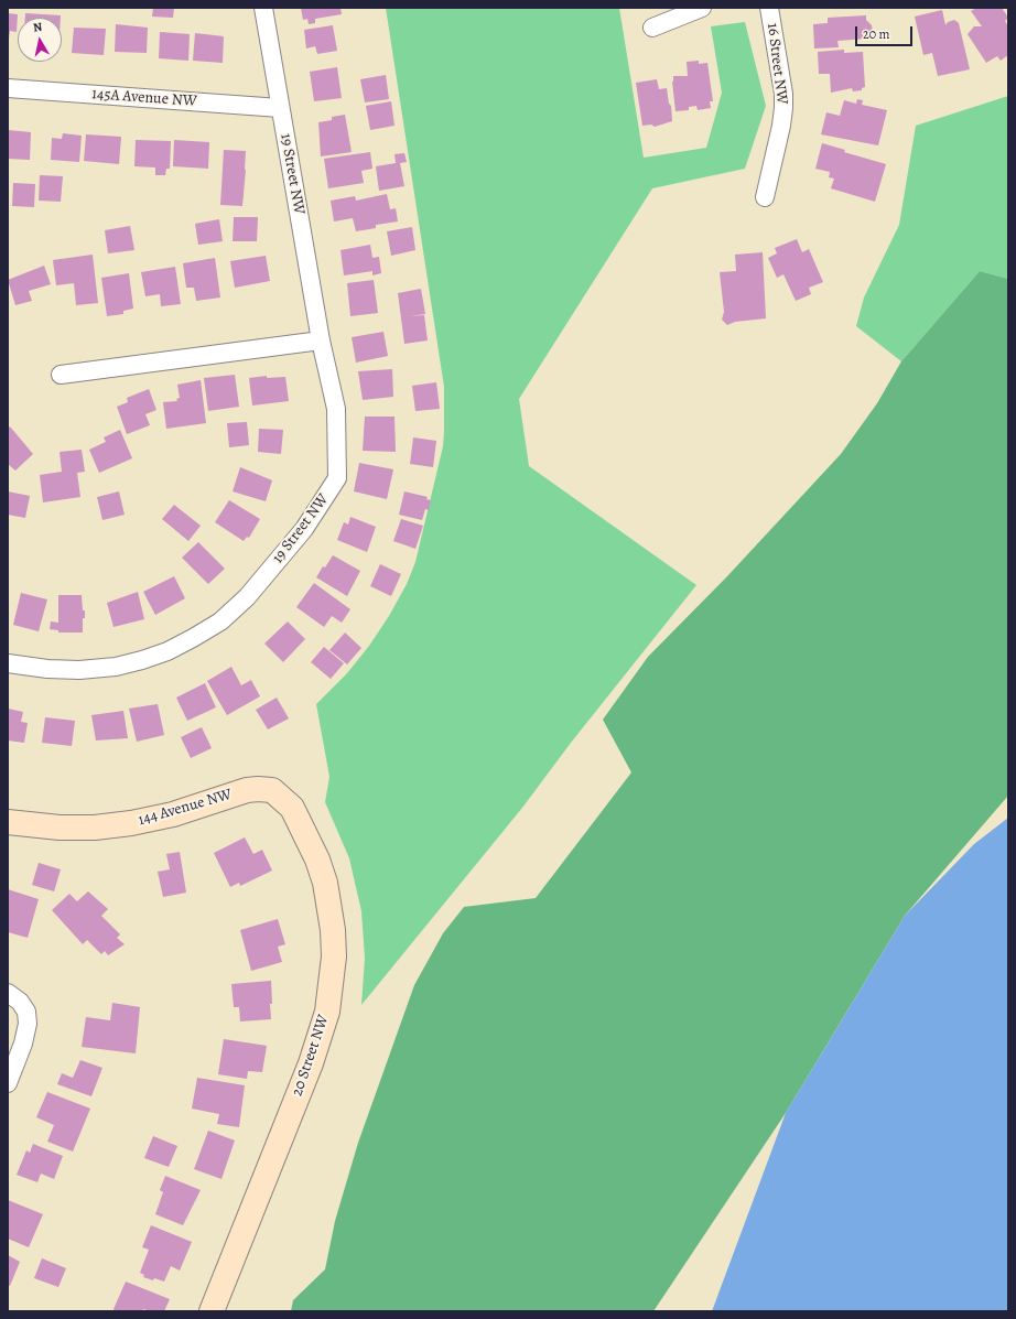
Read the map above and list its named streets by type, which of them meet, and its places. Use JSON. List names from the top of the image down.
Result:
{
  "streets": {
    "street": [
      "16 Street NW",
      "145A Avenue NW",
      "19 Street NW",
      "144 Avenue NW",
      "20 Street NW"
    ]
  },
  "crossings": [
    ["145A Avenue NW", "19 Street NW"],
    ["144 Avenue NW", "20 Street NW"]
  ],
  "scale_bar": "20 m",
  "north": "top"
}
